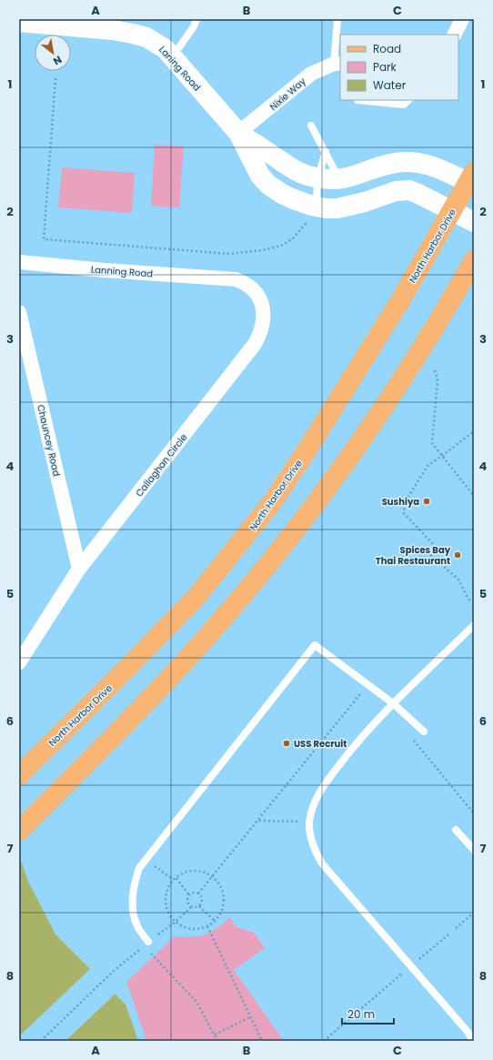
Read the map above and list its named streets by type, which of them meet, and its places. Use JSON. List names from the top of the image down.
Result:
{
  "streets": {
    "main road": ["North Harbor Drive"],
    "street": [
      "Laning Road",
      "Nixie Way",
      "Lanning Road",
      "Chauncey Road",
      "Callaghan Circle"
    ]
  },
  "crossings": [
    ["Laning Road", "Nixie Way"],
    ["Laning Road", "North Harbor Drive"],
    ["Lanning Road", "Callaghan Circle"],
    ["Chauncey Road", "Callaghan Circle"]
  ],
  "places": ["Sushiya", "Spices Bay Thai Restaurant", "USS Recruit"],
  "legend": ["Road", "Park", "Water"],
  "scale_bar": "20 m",
  "north": "bottom right",
  "grid": {
    "columns": ["A", "B", "C"],
    "rows": [
      "1",
      "2",
      "3",
      "4",
      "5",
      "6",
      "7",
      "8"
    ]
  }
}
